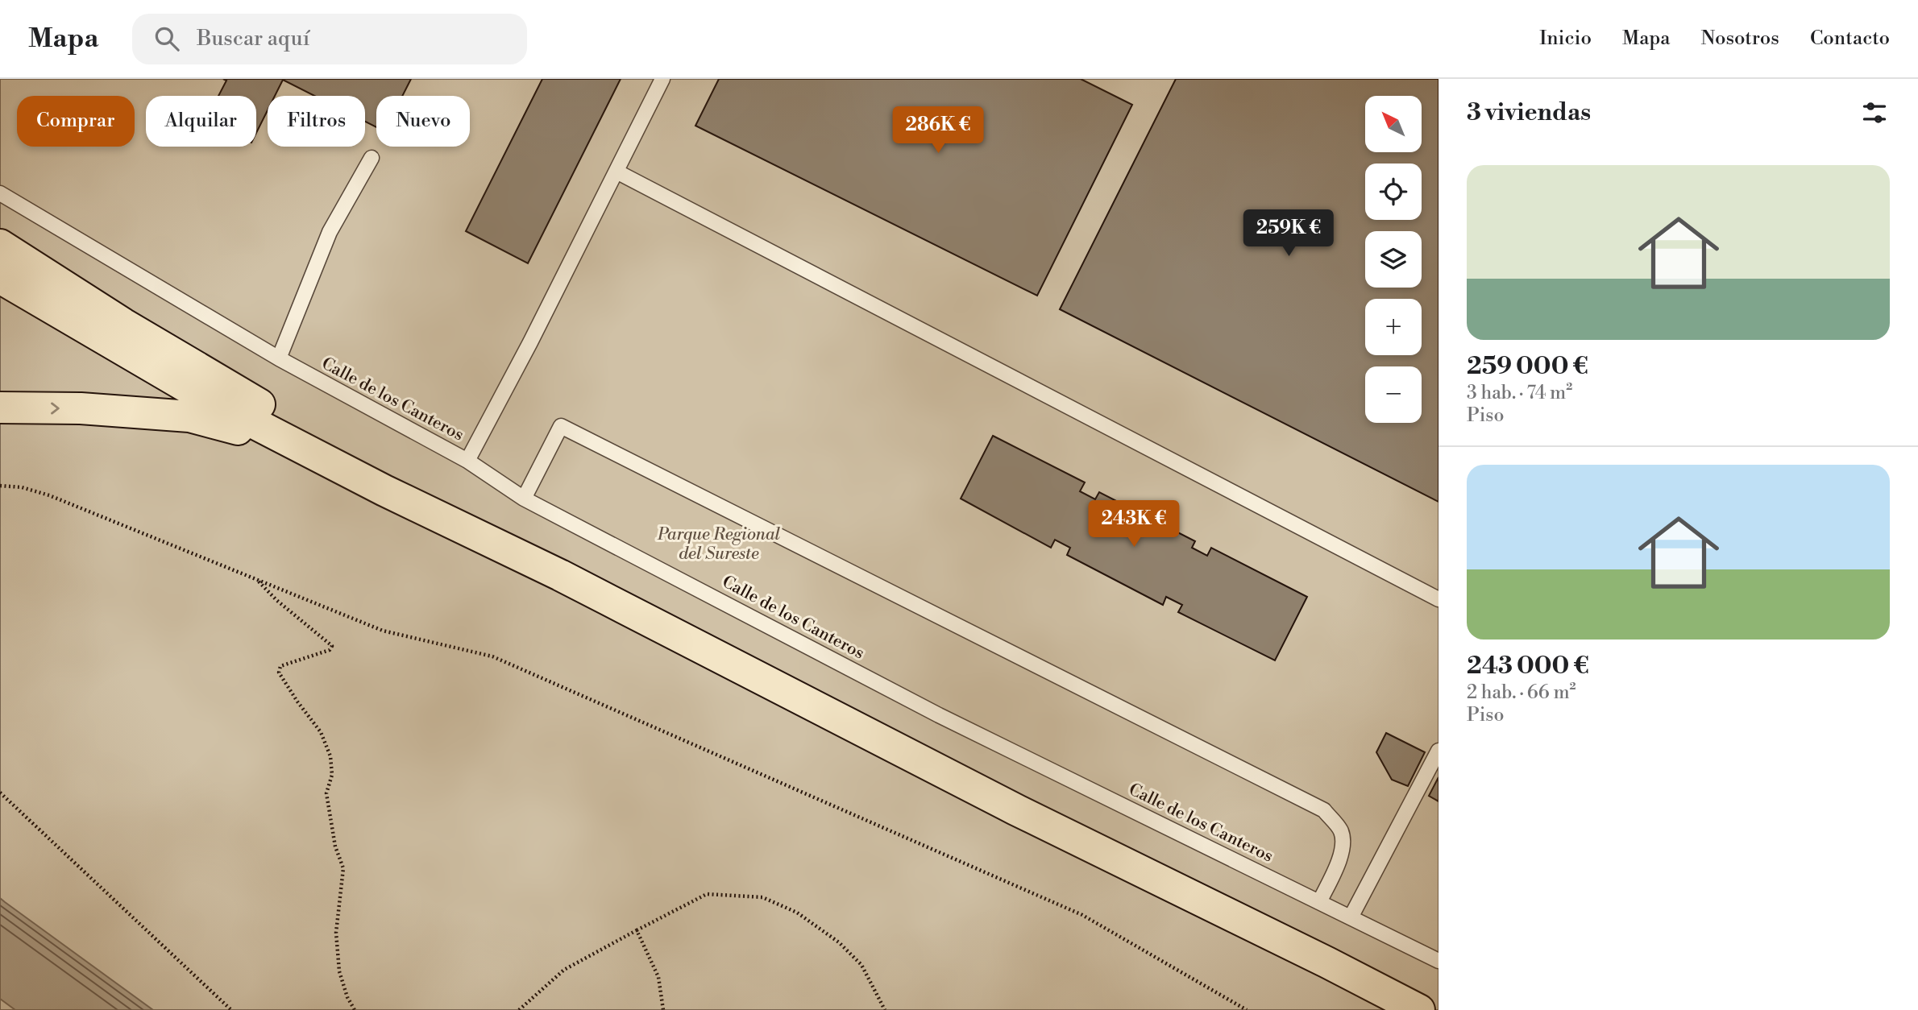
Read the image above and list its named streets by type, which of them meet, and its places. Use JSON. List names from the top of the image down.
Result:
{
  "streets": {
    "lane": ["Calle de los Canteros"]
  },
  "parks": ["Parque Regional del Sureste"],
  "north": "top left",
  "page": {
    "header": "Mapa",
    "search": "Buscar aquí",
    "nav": [
      "Inicio",
      "Mapa",
      "Nosotros",
      "Contacto"
    ],
    "heading": "3 viviendas",
    "map_buttons": ["+", "−"],
    "chip": [
      "Comprar",
      "Alquilar",
      "Filtros",
      "Nuevo"
    ],
    "price": ["286K €", "259K €", "243K €"],
    "list": [
      {
        "name": "259 000 €",
        "note": "3 hab. · 74 m² · Piso"
      },
      {
        "name": "243 000 €",
        "note": "2 hab. · 66 m² · Piso"
      }
    ]
  }
}
